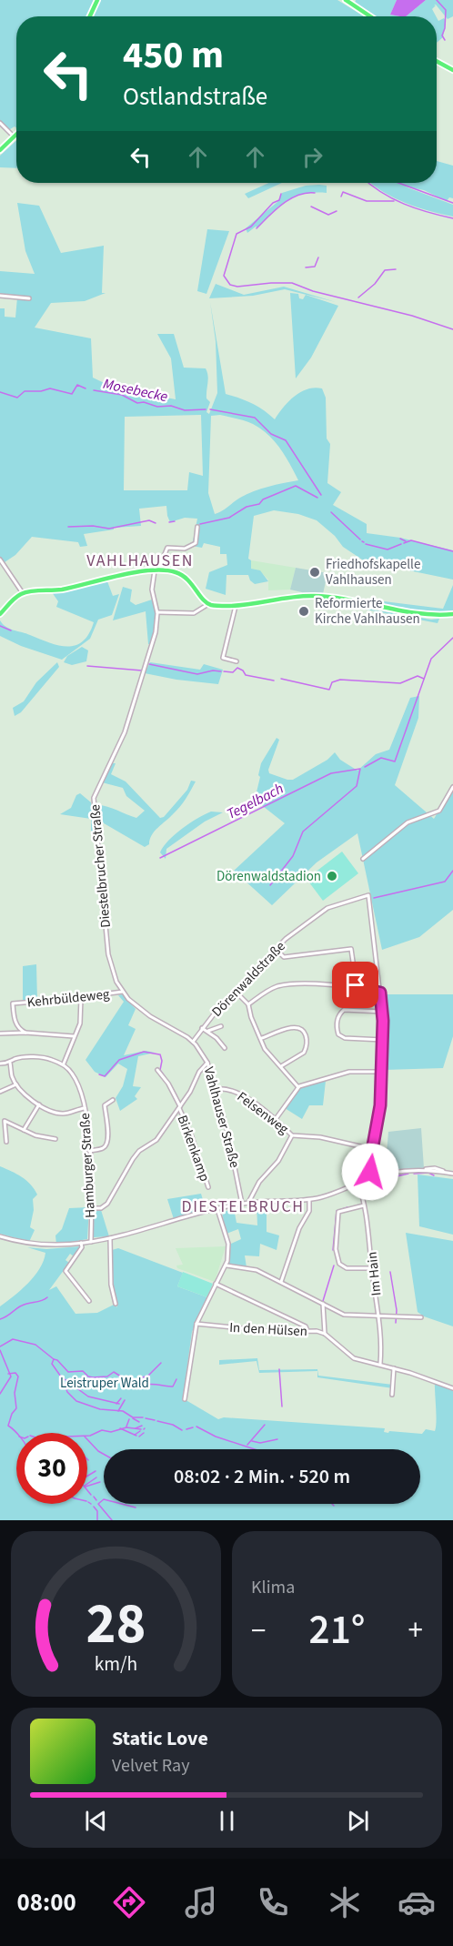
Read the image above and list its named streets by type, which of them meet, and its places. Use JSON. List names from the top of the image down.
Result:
{
  "streets": {
    "street": [
      "Diestelbrucher Straße",
      "Dörenwaldstraße",
      "Kehrbüldeweg",
      "Felsenweg",
      "Vahlhauser Straße",
      "Birkenkamp",
      "Hamburger Straße",
      "Im Hain",
      "In den Hülsen"
    ]
  },
  "crossings": [
    ["Diestelbrucher Straße", "Vahlhauser Straße"],
    ["Dörenwaldstraße", "Vahlhauser Straße"],
    ["Kehrbüldeweg", "Vahlhauser Straße"],
    ["Felsenweg", "Vahlhauser Straße"],
    ["Im Hain", "In den Hülsen"]
  ],
  "districts": ["VAHLHAUSEN", "DIESTELBRUCH"],
  "water": ["Mosebecke", "Tegelbach"],
  "parks": ["Leistruper Wald"],
  "places": ["Friedhofskapelle Vahlhausen", "Reformierte Kirche Vahlhausen", "Dörenwaldstadion"],
  "page": {
    "turn": ["450 m", "Ostlandstraße"],
    "limit": "30",
    "trip": "08:02 · 2 Min. · 520 m",
    "tile": "Klima",
    "heat": ["−", "21°", "+"],
    "song": ["Static Love", "Velvet Ray"],
    "tabs": "08:00",
    "gauge": ["28", "km/h"]
  }
}
